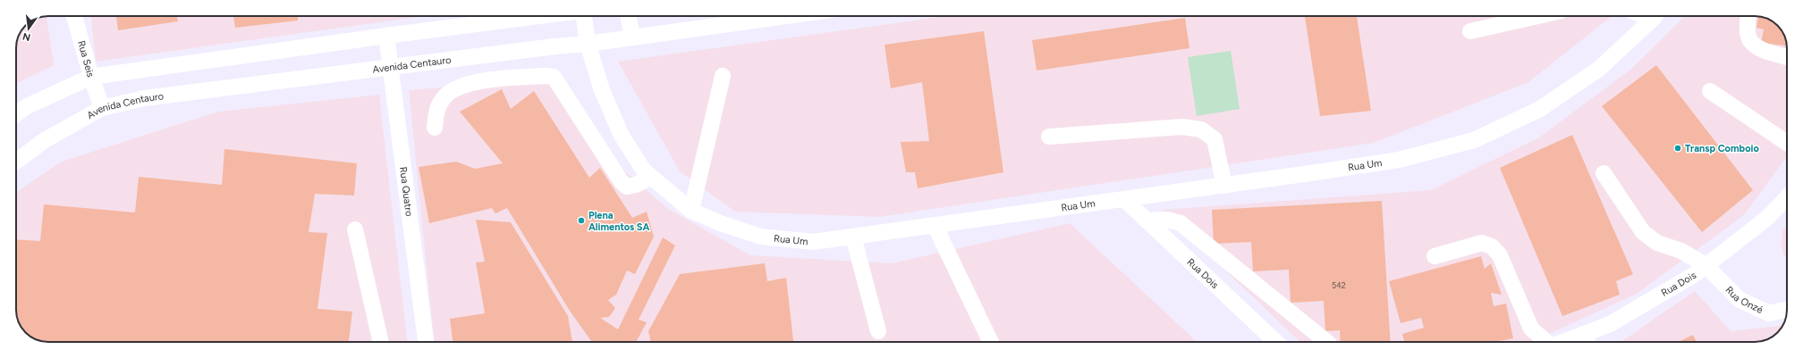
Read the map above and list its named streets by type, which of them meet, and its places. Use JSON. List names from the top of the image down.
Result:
{
  "streets": {
    "street": [
      "Rua Seis",
      "Avenida Centauro",
      "Rua Um",
      "Rua Quatro",
      "Rua Dois",
      "Rua Onzé"
    ]
  },
  "crossings": [
    ["Rua Seis", "Avenida Centauro"],
    ["Avenida Centauro", "Rua Um"],
    ["Avenida Centauro", "Rua Quatro"],
    ["Rua Um", "Rua Dois"],
    ["Rua Dois", "Rua Onzé"]
  ],
  "places": ["Transp Comboio", "Plena Alimentos SA"],
  "house_numbers": ["542"],
  "north": "bottom"
}
